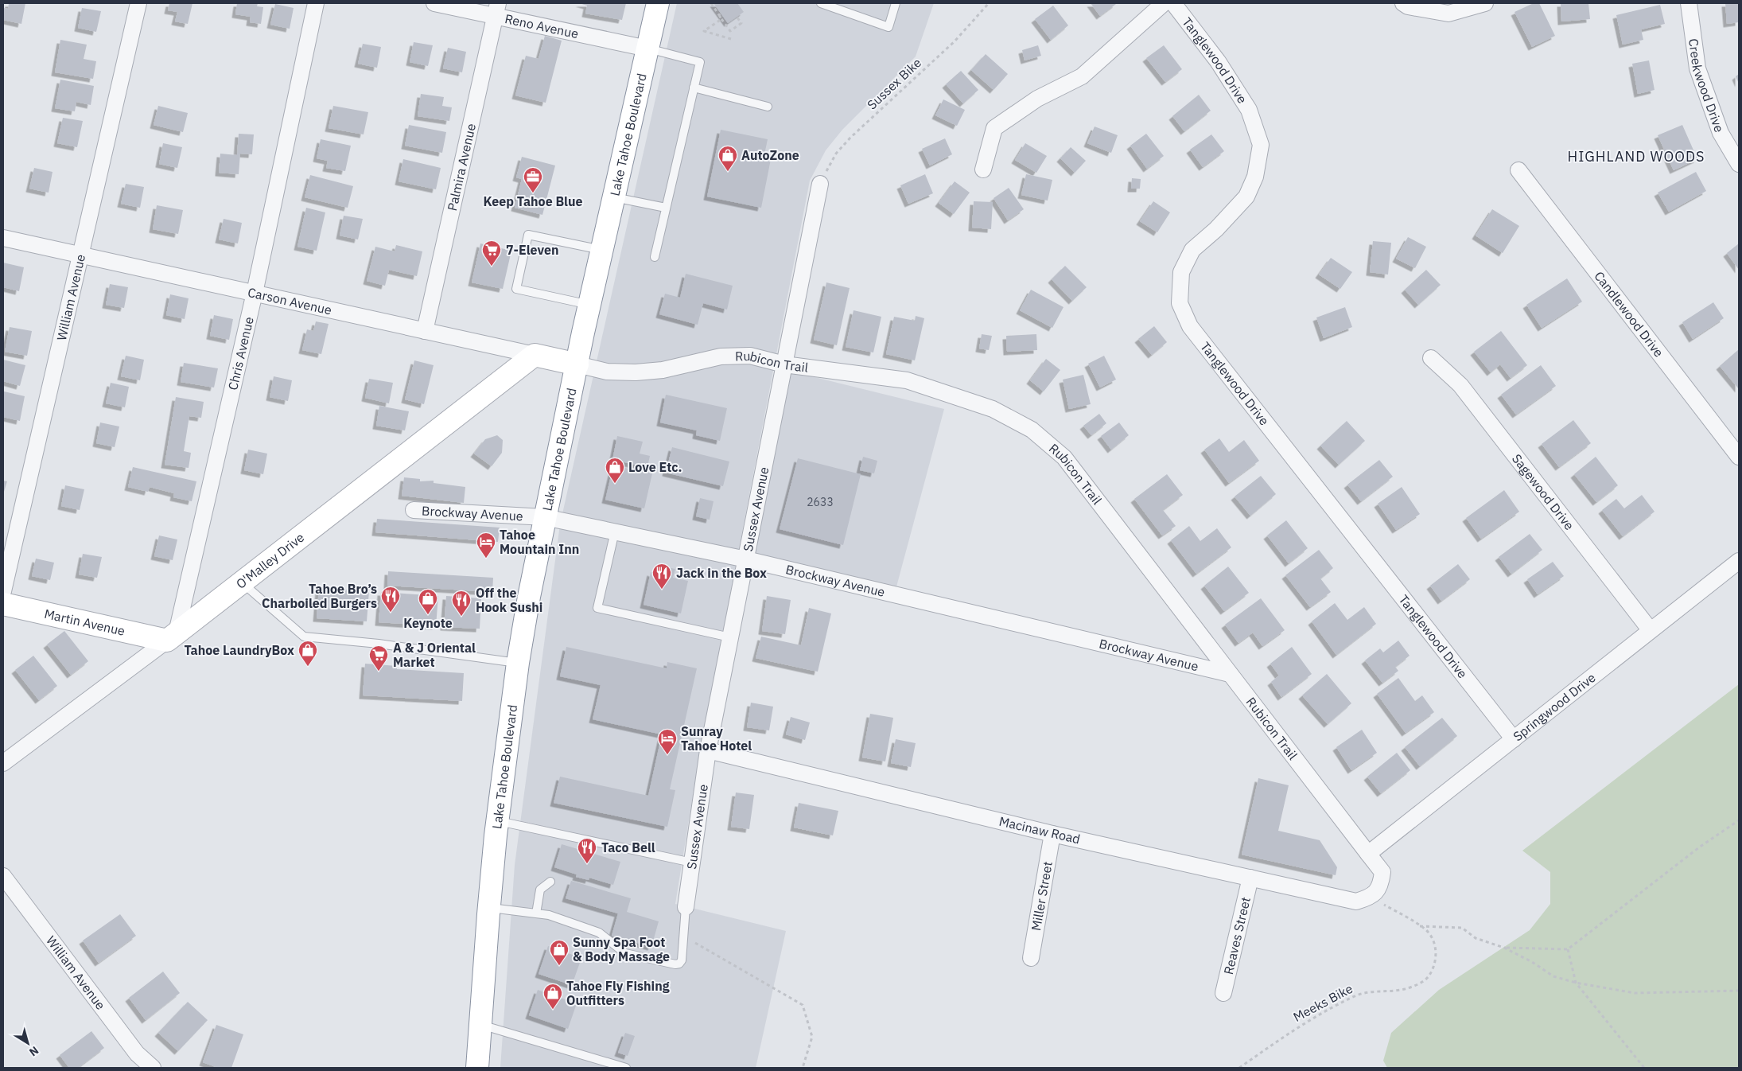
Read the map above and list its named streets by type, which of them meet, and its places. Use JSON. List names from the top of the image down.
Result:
{
  "streets": {
    "main road": [
      "Lake Tahoe Boulevard",
      "Carson Avenue",
      "O'Malley Drive",
      "Martin Avenue"
    ],
    "street": [
      "Reno Avenue",
      "Tanglewood Drive",
      "Creekwood Drive",
      "Palmira Avenue",
      "William Avenue",
      "Candlewood Drive",
      "Chris Avenue",
      "Rubicon Trail",
      "Sagewood Drive",
      "Sussex Avenue",
      "Brockway Avenue",
      "Springwood Drive",
      "Macinaw Road",
      "Miller Street",
      "Reaves Street"
    ],
    "path": ["Sussex Bike", "Meeks Bike"]
  },
  "crossings": [
    ["Reno Avenue", "Lake Tahoe Boulevard"],
    ["Reno Avenue", "Palmira Avenue"],
    ["Tanglewood Drive", "Springwood Drive"],
    ["Sussex Bike", "Sussex Avenue"],
    ["Lake Tahoe Boulevard", "Carson Avenue"],
    ["Lake Tahoe Boulevard", "Rubicon Trail"],
    ["Lake Tahoe Boulevard", "Brockway Avenue"],
    ["Palmira Avenue", "Carson Avenue"],
    ["William Avenue", "Carson Avenue"],
    ["Carson Avenue", "Chris Avenue"],
    ["Carson Avenue", "Rubicon Trail"],
    ["Carson Avenue", "O'Malley Drive"],
    ["Chris Avenue", "O'Malley Drive"],
    ["Chris Avenue", "Martin Avenue"],
    ["Rubicon Trail", "Sussex Avenue"],
    ["Rubicon Trail", "Brockway Avenue"],
    ["Rubicon Trail", "Springwood Drive"],
    ["Rubicon Trail", "Macinaw Road"],
    ["Rubicon Trail", "Meeks Bike"],
    ["Sagewood Drive", "Springwood Drive"],
    ["Sussex Avenue", "Brockway Avenue"],
    ["Sussex Avenue", "Macinaw Road"],
    ["O'Malley Drive", "Martin Avenue"],
    ["Macinaw Road", "Miller Street"],
    ["Macinaw Road", "Reaves Street"],
    ["Macinaw Road", "Meeks Bike"]
  ],
  "districts": ["HIGHLAND WOODS"],
  "places": {
    "shop": [
      "AutoZone",
      "Love Etc.",
      "Keynote",
      "Tahoe LaundryBox",
      "Sunny Spa Foot & Body Massage",
      "Tahoe Fly Fishing Outfitters"
    ],
    "office": ["Keep Tahoe Blue"],
    "supermarket": ["7-Eleven", "A & J Oriental Market"],
    "hotel": ["Tahoe Mountain Inn", "Sunray Tahoe Hotel"],
    "restaurant": [
      "Jack in the Box",
      "Tahoe Bro’s Charboiled Burgers",
      "Off the Hook Sushi",
      "Taco Bell"
    ]
  },
  "house_numbers": ["2633"],
  "north": "bottom right"
}
